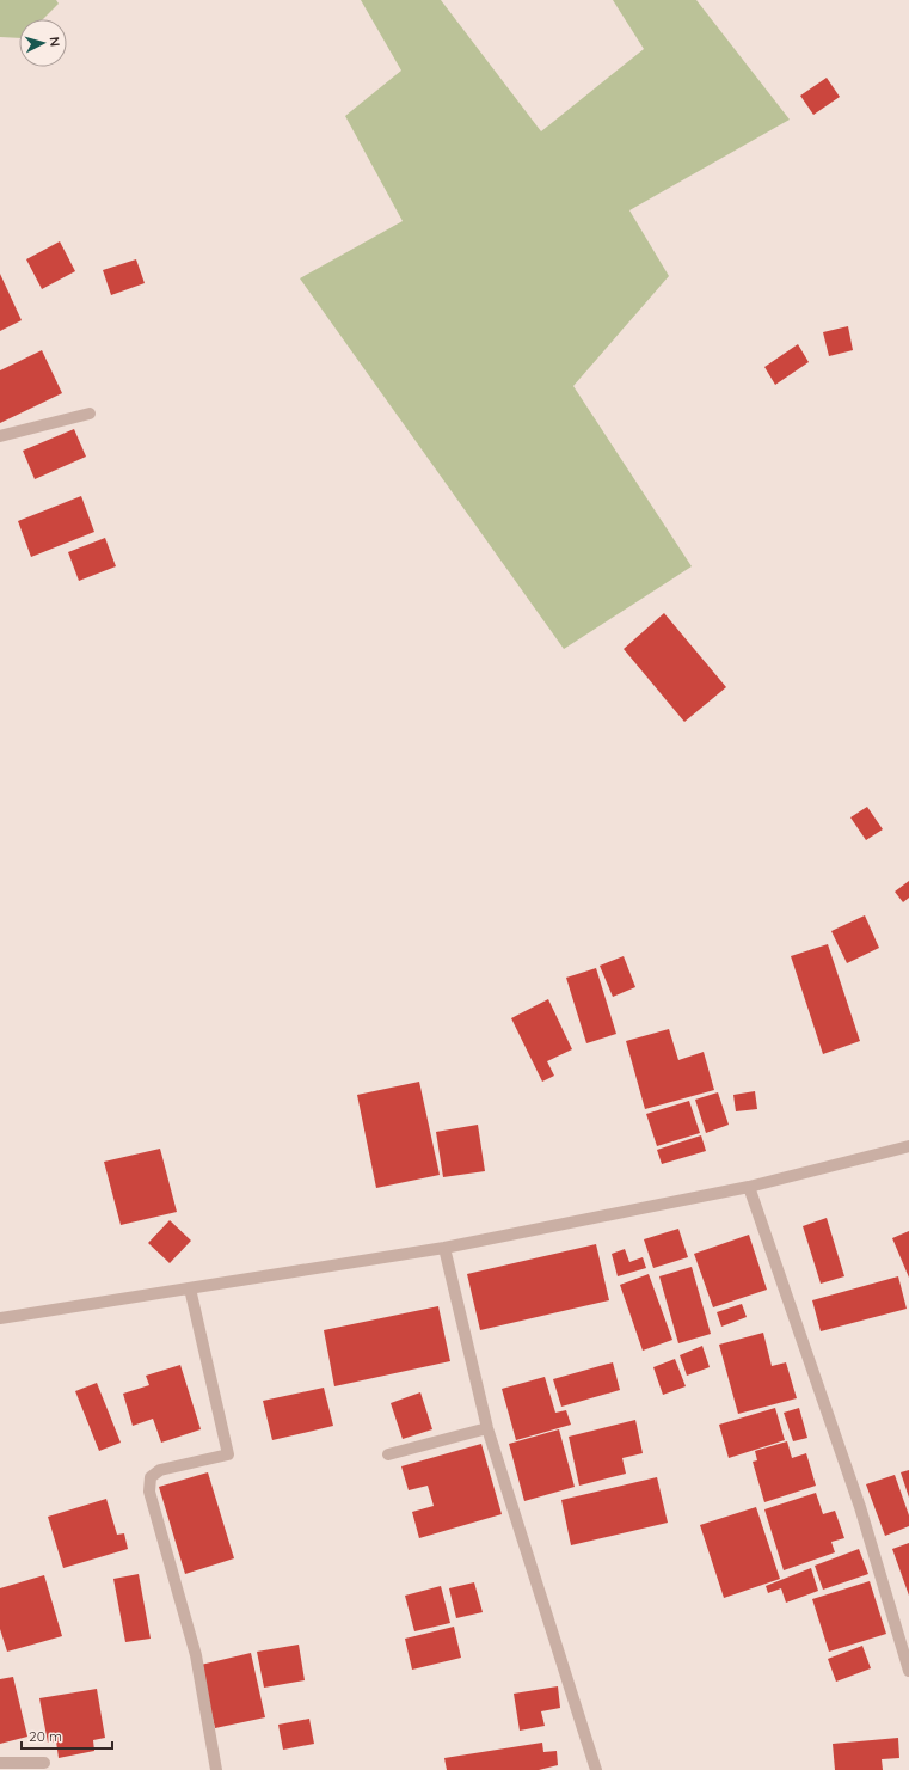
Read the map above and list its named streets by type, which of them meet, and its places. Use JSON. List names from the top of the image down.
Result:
{
  "scale_bar": "20 m",
  "north": "right"
}
